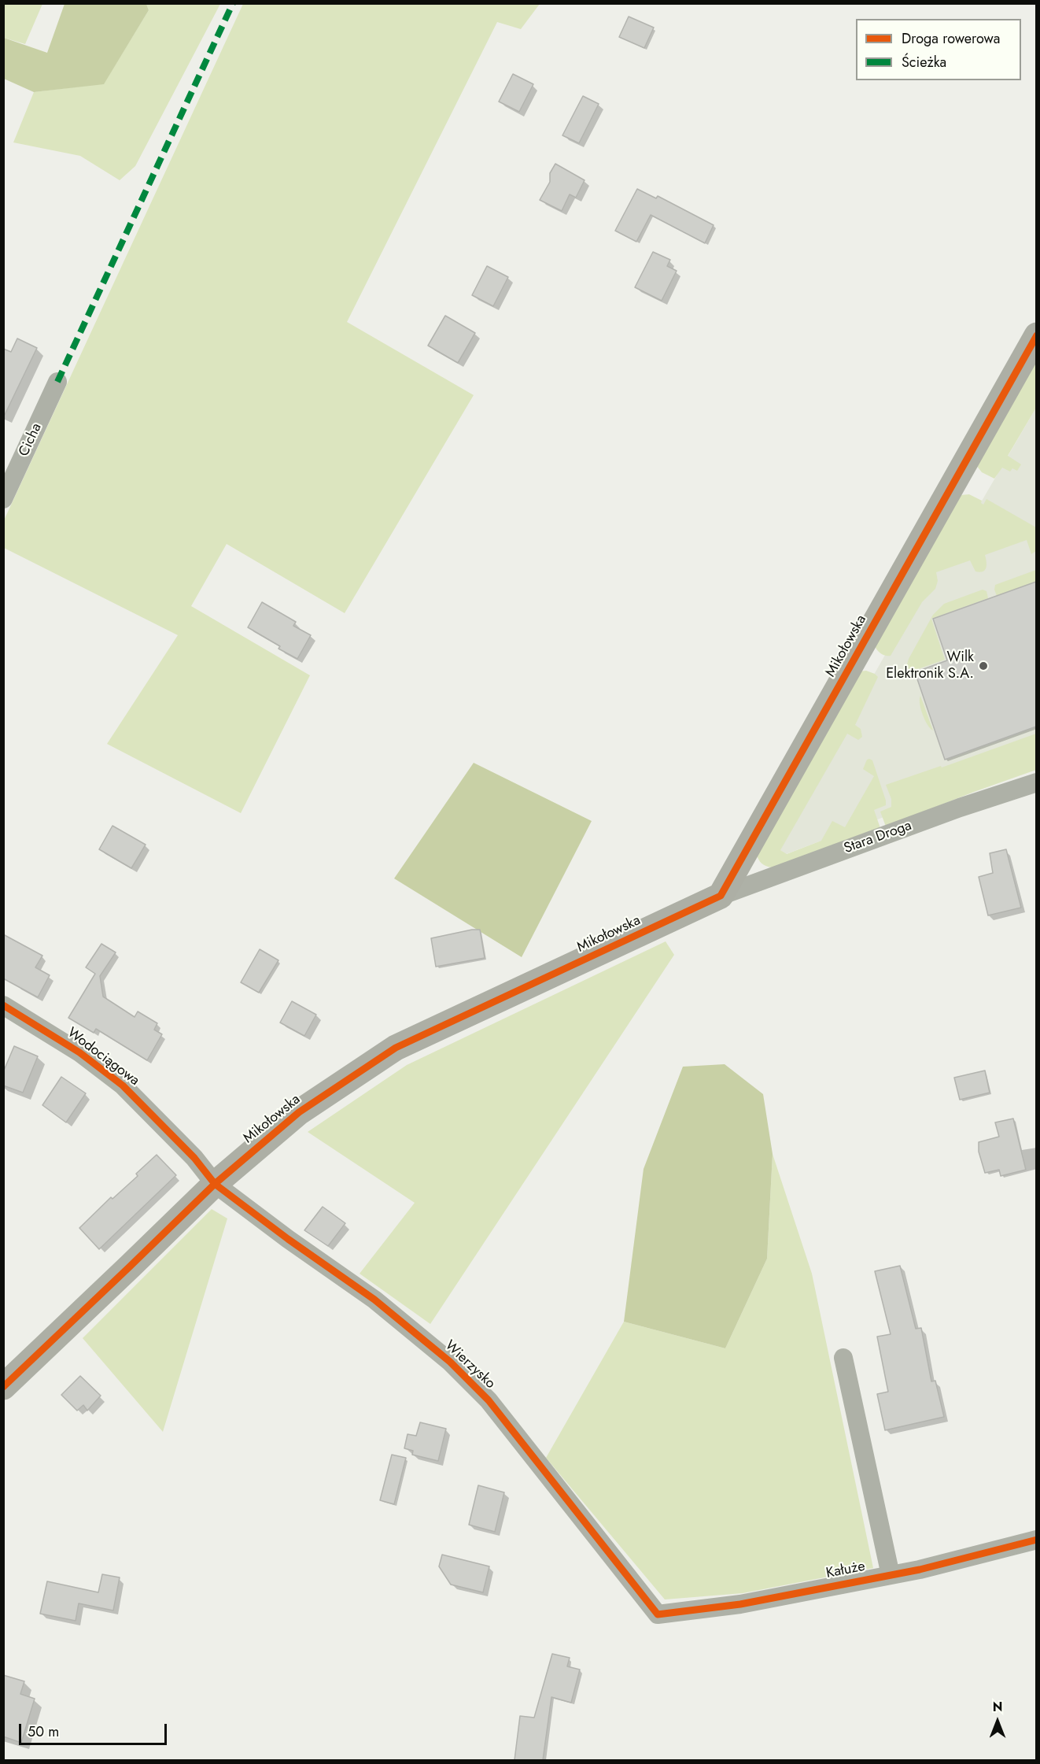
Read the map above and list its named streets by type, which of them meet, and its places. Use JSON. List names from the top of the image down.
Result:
{
  "streets": {
    "street": [
      "Cicha",
      "Mikołowska",
      "Stara Droga",
      "Wodociągowa",
      "Wierzysko",
      "Kałuże"
    ]
  },
  "crossings": [
    ["Mikołowska", "Stara Droga"],
    ["Mikołowska", "Wodociągowa"],
    ["Mikołowska", "Wierzysko"],
    ["Wodociągowa", "Wierzysko"],
    ["Wierzysko", "Kałuże"]
  ],
  "places": ["Wilk Elektronik S.A."],
  "legend": ["Droga rowerowa", "Ścieżka"],
  "scale_bar": "50 m",
  "north": "top"
}
